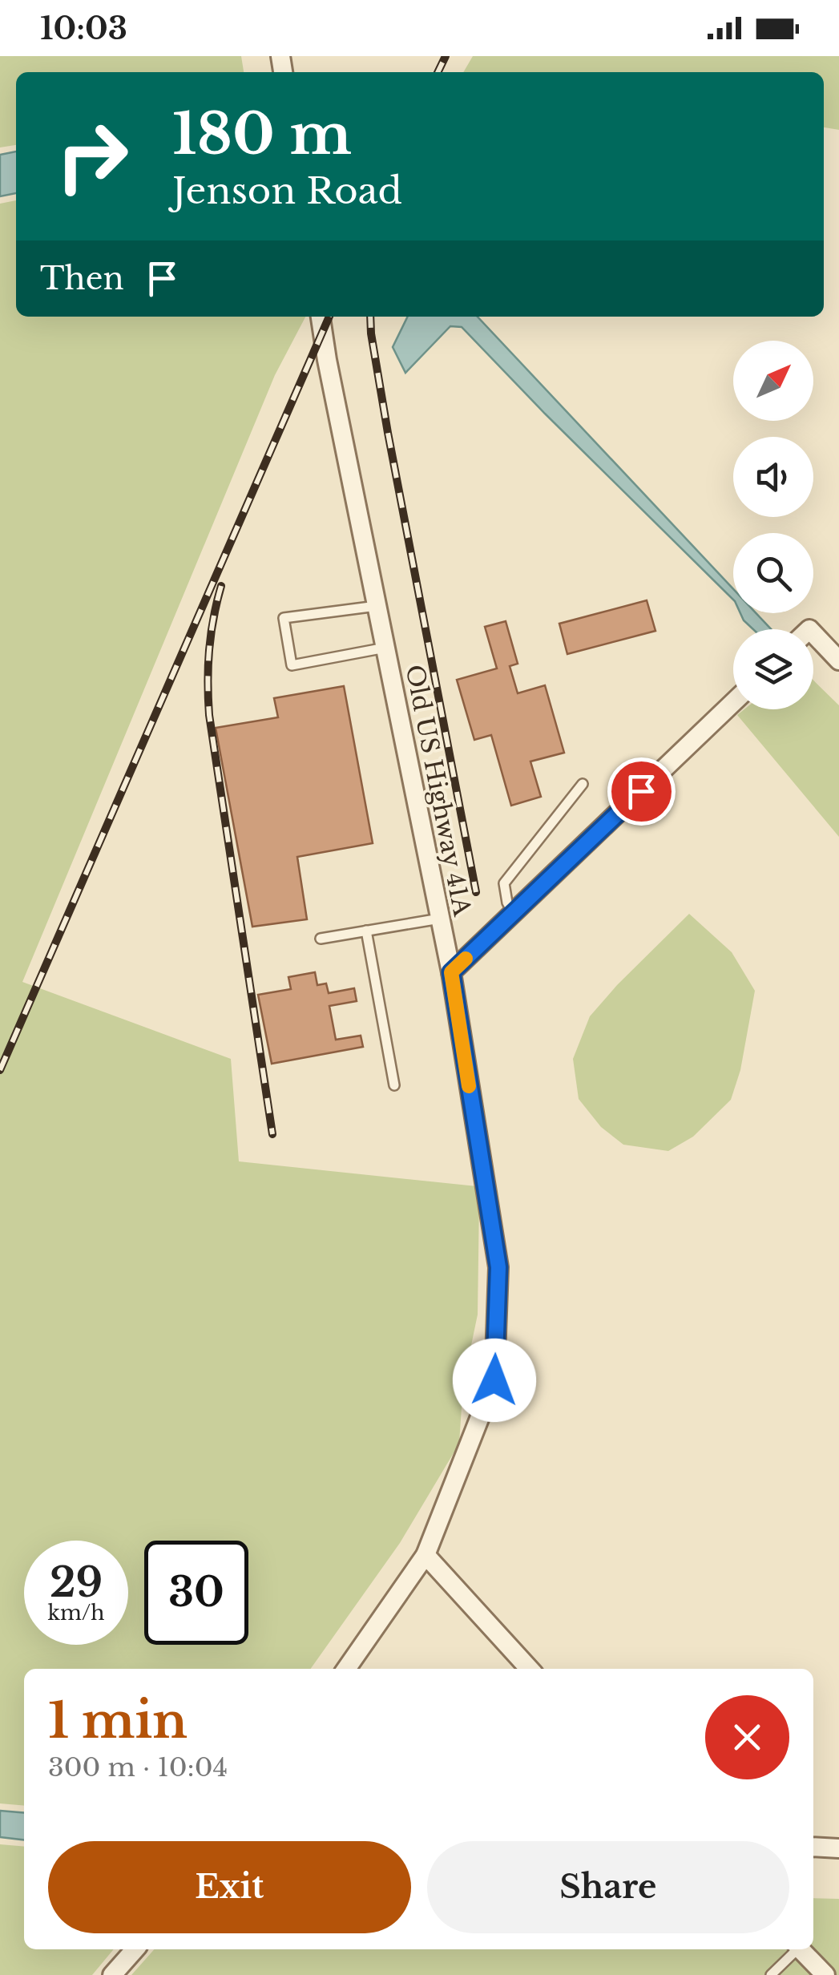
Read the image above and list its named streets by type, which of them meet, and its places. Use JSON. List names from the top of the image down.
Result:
{
  "streets": {
    "street": ["Old US Highway 41A"]
  },
  "north": "top right",
  "page": {
    "status": "10:03",
    "turn": ["180 m", "Jenson Road"],
    "then": "Then",
    "speed": "29 km/h",
    "limit": "30",
    "heading": ["1 min", "300 m · 10:04"],
    "buttons": ["Exit", "Share"]
  }
}
